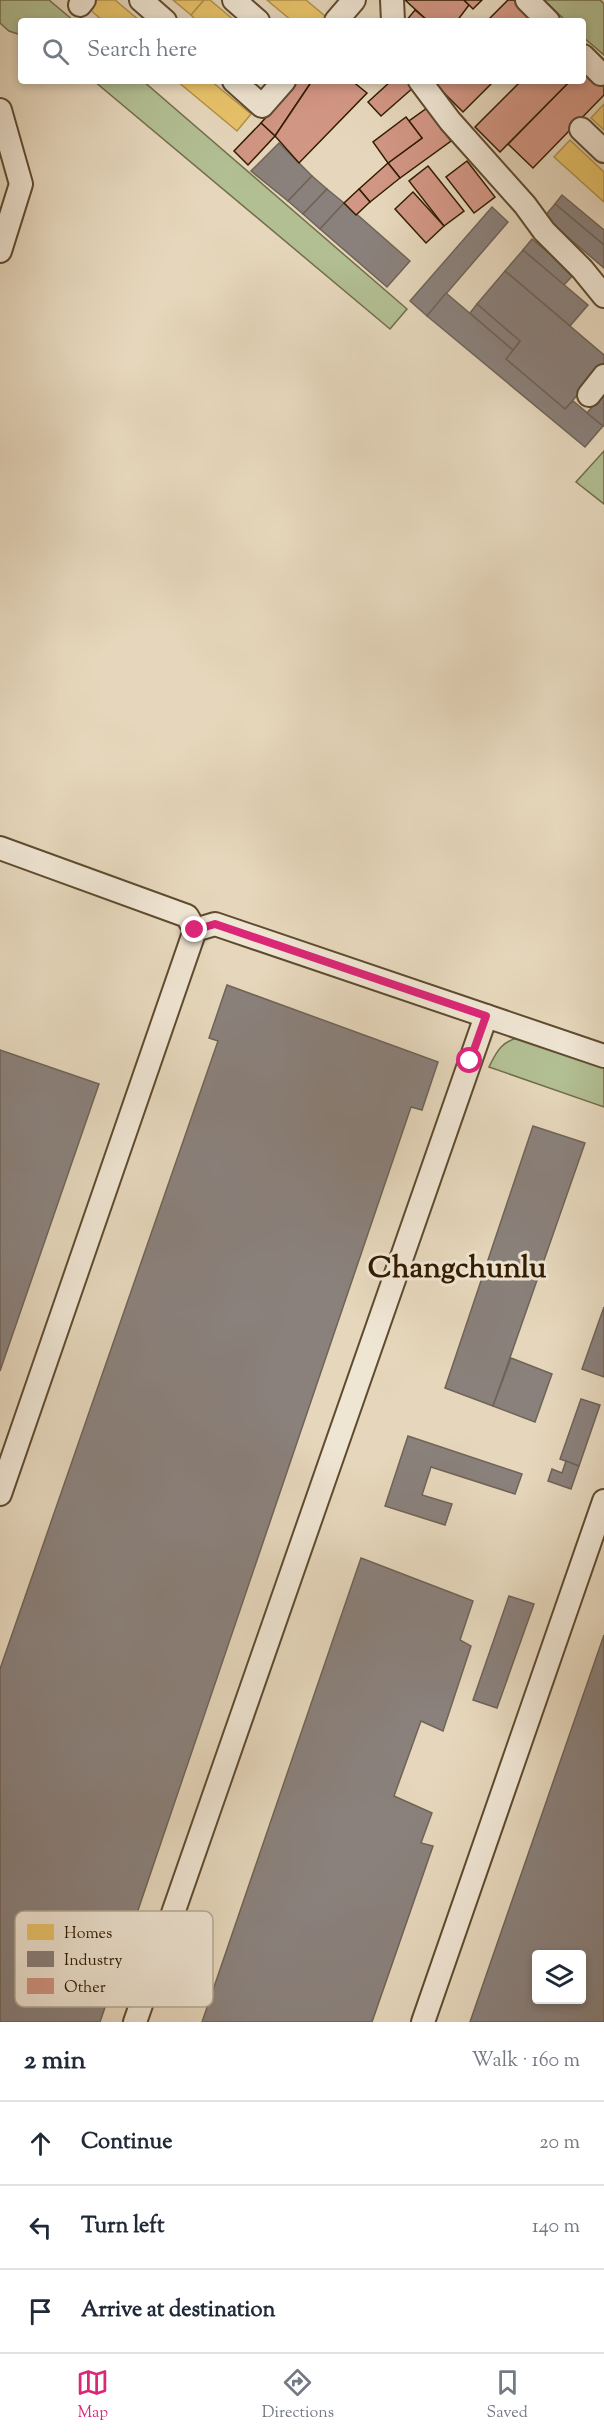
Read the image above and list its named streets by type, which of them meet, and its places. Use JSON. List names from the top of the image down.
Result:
{
  "districts": ["Changchunlu"],
  "legend": ["Homes", "Industry", "Other"],
  "page": {
    "search": "Search here",
    "heading": ["2 min", "Walk · 160 m"],
    "list": [
      ["Continue", "20 m"],
      ["Turn left", "140 m"],
      "Arrive at destination"
    ],
    "nav": ["Map", "Directions", "Saved"]
  }
}
